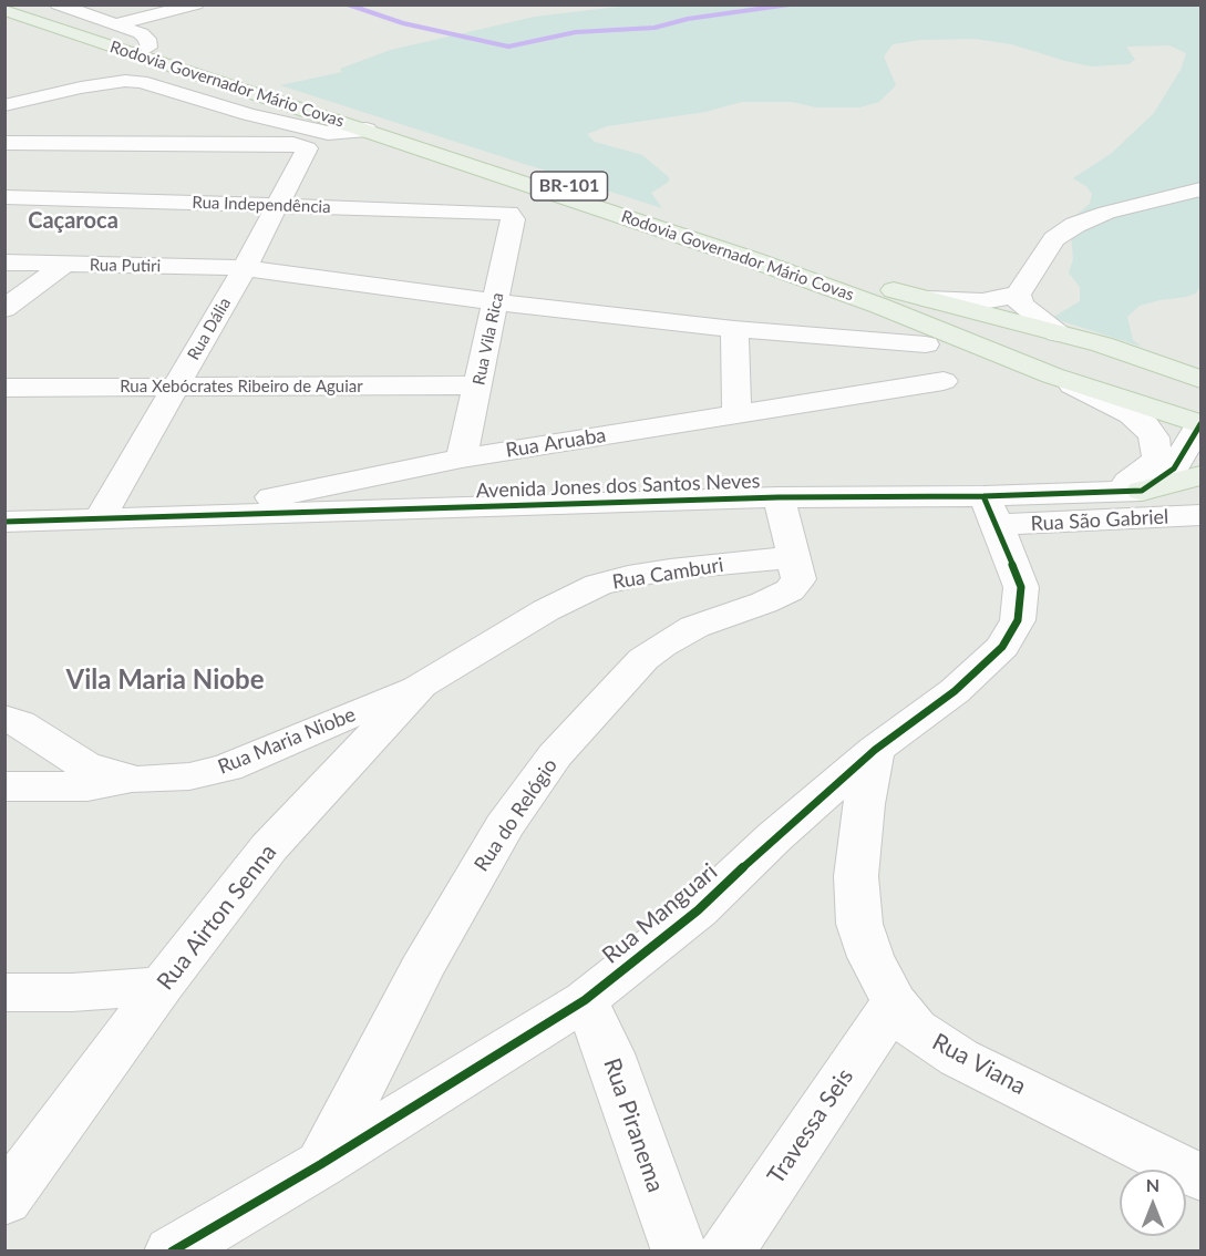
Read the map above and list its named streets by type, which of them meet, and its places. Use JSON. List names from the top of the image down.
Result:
{
  "streets": {
    "main road": ["Rodovia Governador Mário Covas", "BR-101"],
    "street": [
      "Rua Independência",
      "Rua Putiri",
      "Rua Dália",
      "Rua Vila Rica",
      "Rua Xebócrates Ribeiro de Aguiar",
      "Rua Aruaba",
      "Avenida Jones dos Santos Neves",
      "Rua São Gabriel",
      "Rua Camburi",
      "Rua Maria Niobe",
      "Rua do Relógio",
      "Rua Manguari",
      "Rua Airton Senna",
      "Rua Viana",
      "Rua Piranema",
      "Travessa Seis"
    ]
  },
  "crossings": [
    ["Rodovia Governador Mário Covas", "Avenida Jones dos Santos Neves"],
    ["Rua Independência", "Rua Dália"],
    ["Rua Independência", "Rua Vila Rica"],
    ["Rua Putiri", "Rua Dália"],
    ["Rua Putiri", "Rua Vila Rica"],
    ["Rua Dália", "Rua Xebócrates Ribeiro de Aguiar"],
    ["Rua Dália", "Avenida Jones dos Santos Neves"],
    ["Rua Vila Rica", "Rua Xebócrates Ribeiro de Aguiar"],
    ["Rua Vila Rica", "Rua Aruaba"],
    ["Rua Aruaba", "Avenida Jones dos Santos Neves"],
    ["Avenida Jones dos Santos Neves", "Rua São Gabriel"],
    ["Avenida Jones dos Santos Neves", "Rua Manguari"],
    ["Rua São Gabriel", "Rua Manguari"],
    ["Rua Camburi", "Rua do Relógio"],
    ["Rua Camburi", "Rua Airton Senna"],
    ["Rua Maria Niobe", "Rua Airton Senna"],
    ["Rua do Relógio", "Rua Manguari"],
    ["Rua Manguari", "Rua Viana"],
    ["Rua Manguari", "Rua Piranema"],
    ["Rua Viana", "Travessa Seis"]
  ],
  "districts": ["Caçaroca", "Vila Maria Niobe"],
  "north": "top"
}
